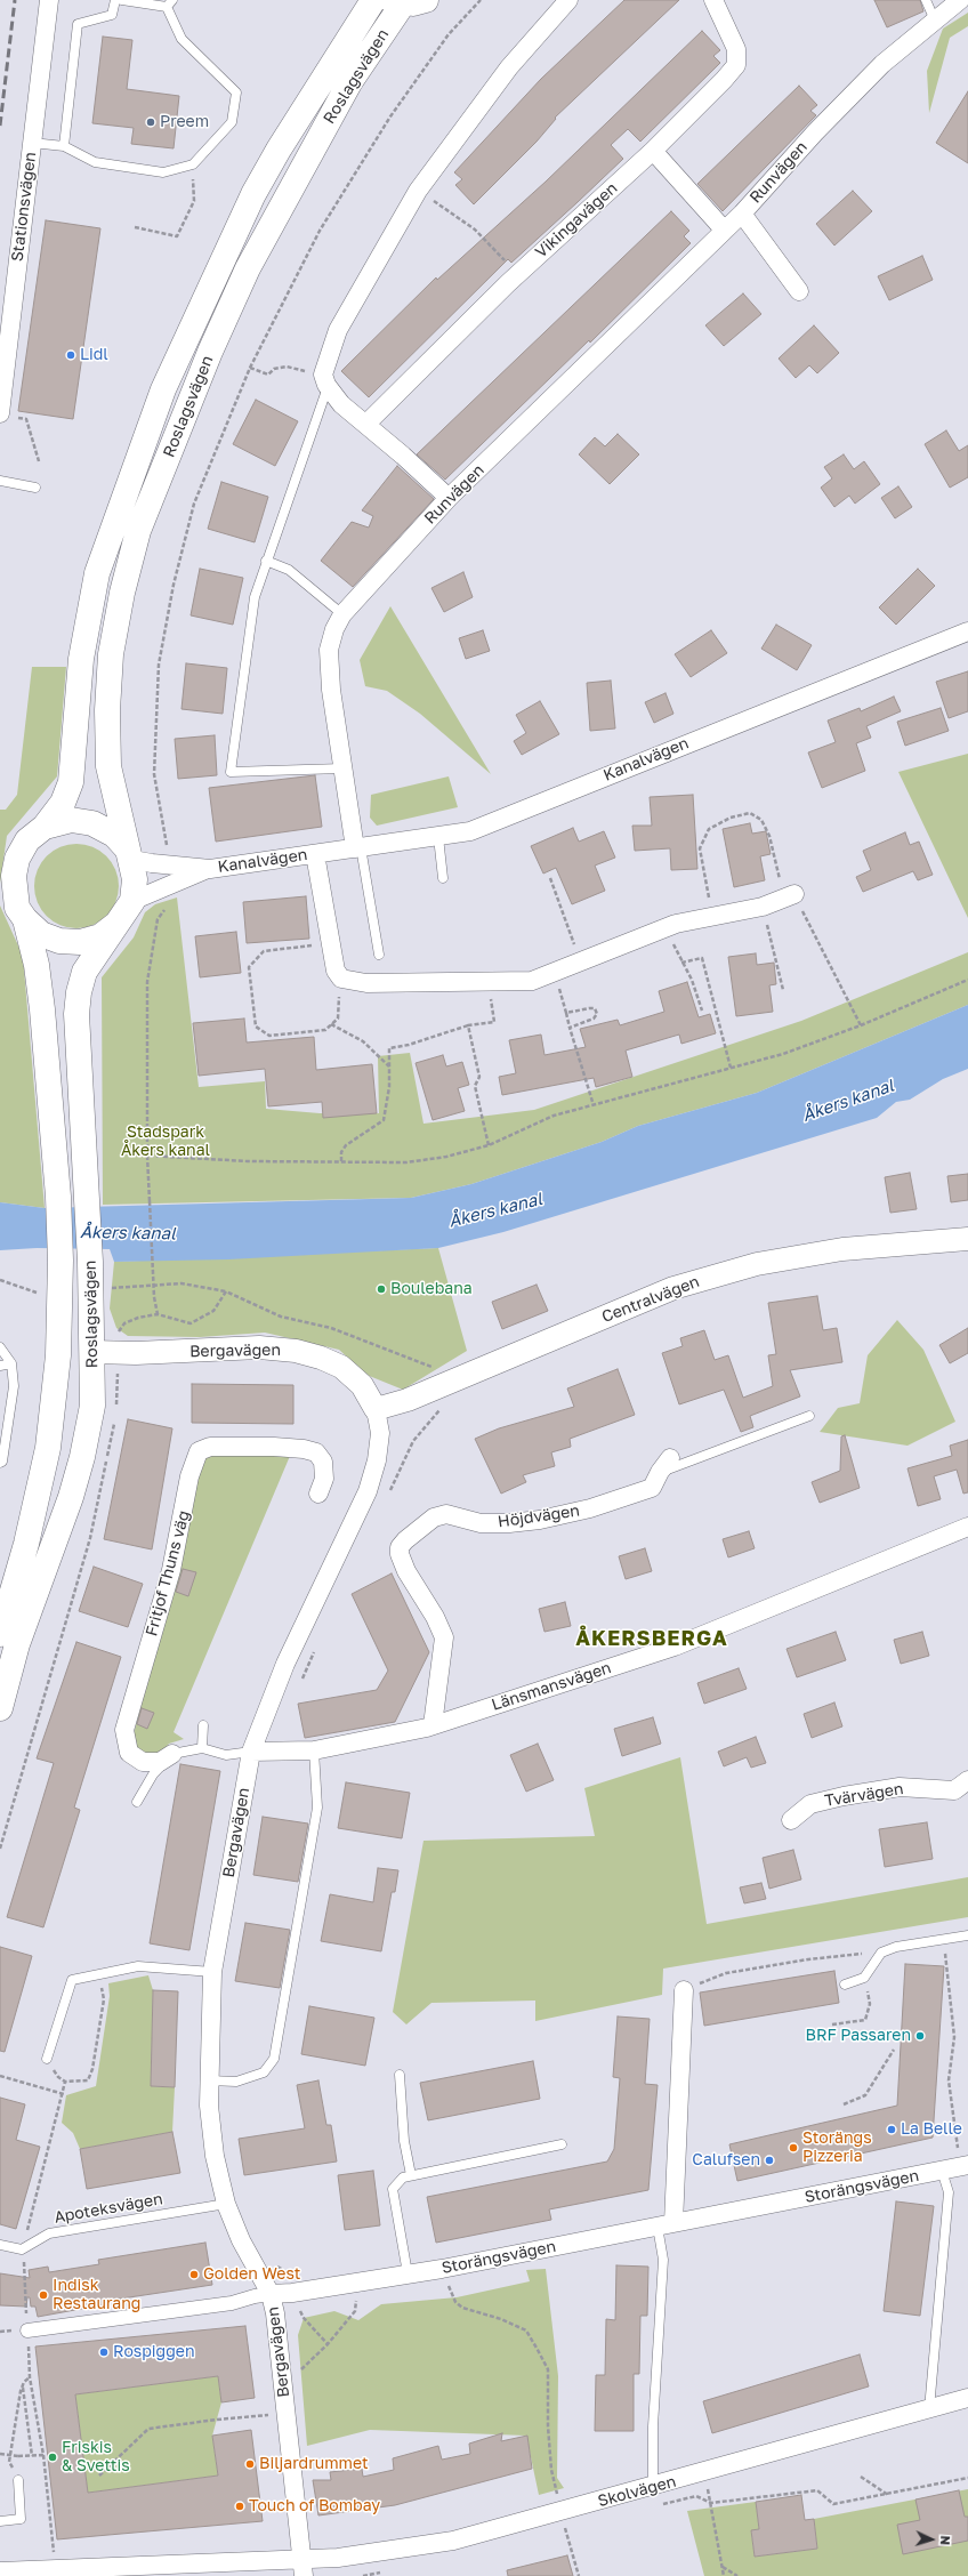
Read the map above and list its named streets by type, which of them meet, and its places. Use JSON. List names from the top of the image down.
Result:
{
  "streets": {
    "main road": ["Roslagsvägen"],
    "street": [
      "Runvägen",
      "Stationsvägen",
      "Vikingavägen",
      "Kanalvägen",
      "Centralvägen",
      "Bergavägen",
      "Höjdvägen",
      "Fritjof Thuns väg",
      "Länsmansvägen",
      "Tvärvägen",
      "Storängsvägen",
      "Skolvägen"
    ],
    "lane": ["Apoteksvägen"]
  },
  "crossings": [
    ["Roslagsvägen", "Kanalvägen"],
    ["Roslagsvägen", "Bergavägen"],
    ["Runvägen", "Kanalvägen"],
    ["Centralvägen", "Bergavägen"],
    ["Bergavägen", "Fritjof Thuns väg"],
    ["Bergavägen", "Länsmansvägen"],
    ["Bergavägen", "Storängsvägen"],
    ["Bergavägen", "Apoteksvägen"],
    ["Bergavägen", "Skolvägen"],
    ["Höjdvägen", "Länsmansvägen"],
    ["Fritjof Thuns väg", "Länsmansvägen"]
  ],
  "districts": ["ÅKERSBERGA"],
  "water": ["Åkers kanal"],
  "parks": ["Stadspark Åkers kanal"],
  "places": [
    "Preem",
    "Lidl",
    "Boulebana",
    "BRF Passaren",
    "La Belle",
    "Storängs Pizzeria",
    "Calufsen",
    "Golden West",
    "Indisk Restaurang",
    "Rospiggen",
    "Friskis & Svettis",
    "Biljardrummet",
    "Touch of Bombay"
  ],
  "north": "right"
}
